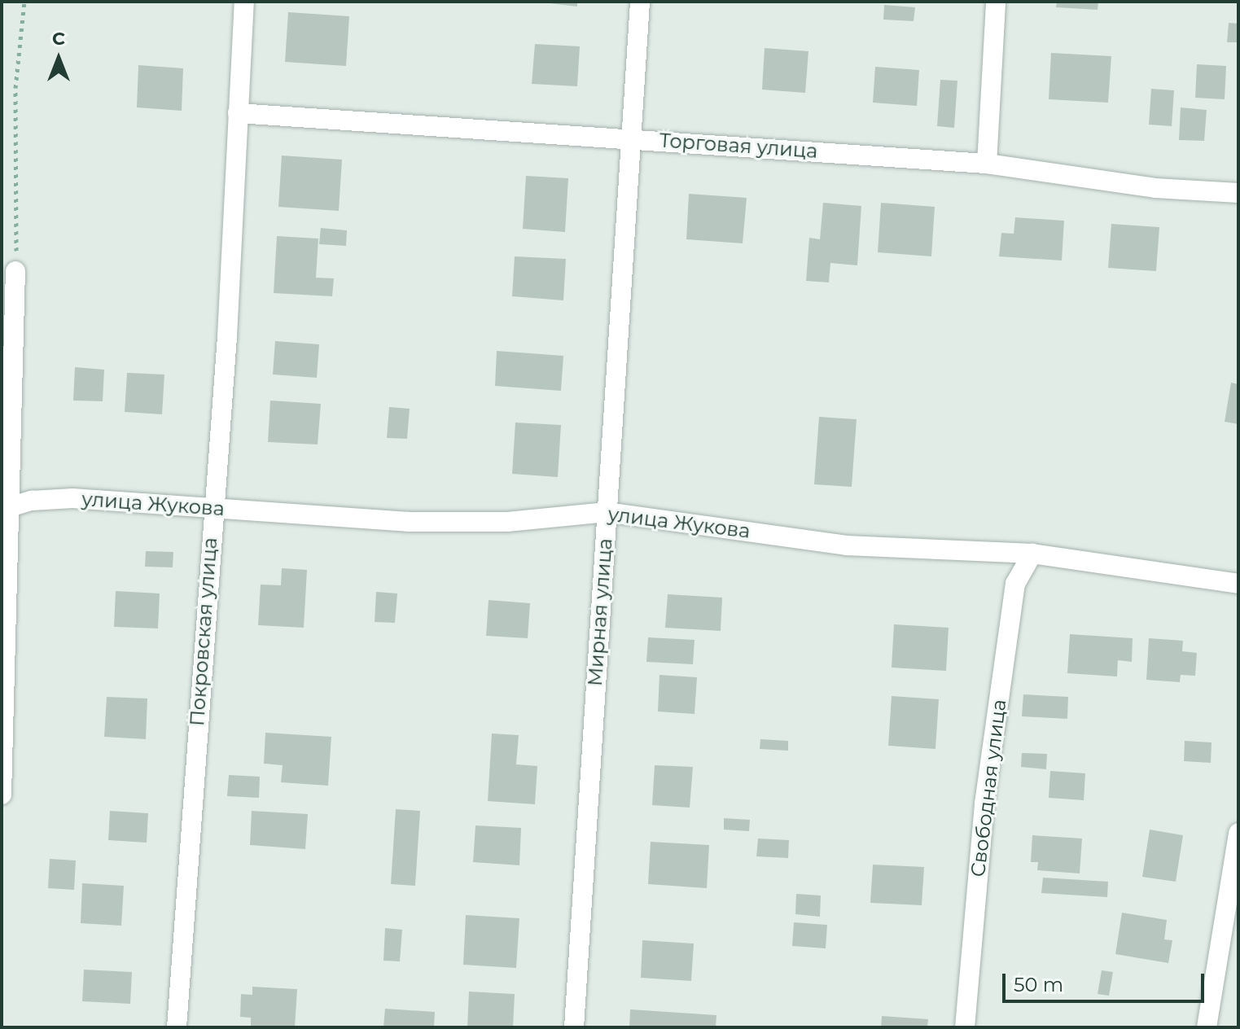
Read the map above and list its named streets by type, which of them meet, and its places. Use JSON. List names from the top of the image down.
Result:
{
  "streets": {
    "street": [
      "Торговая улица",
      "улица Жукова",
      "Мирная улица",
      "Покровская улица",
      "Свободная улица"
    ]
  },
  "crossings": [
    ["Торговая улица", "Мирная улица"],
    ["Торговая улица", "Покровская улица"],
    ["улица Жукова", "Мирная улица"],
    ["улица Жукова", "Покровская улица"],
    ["улица Жукова", "Свободная улица"]
  ],
  "scale_bar": "50 m",
  "north": "top"
}
